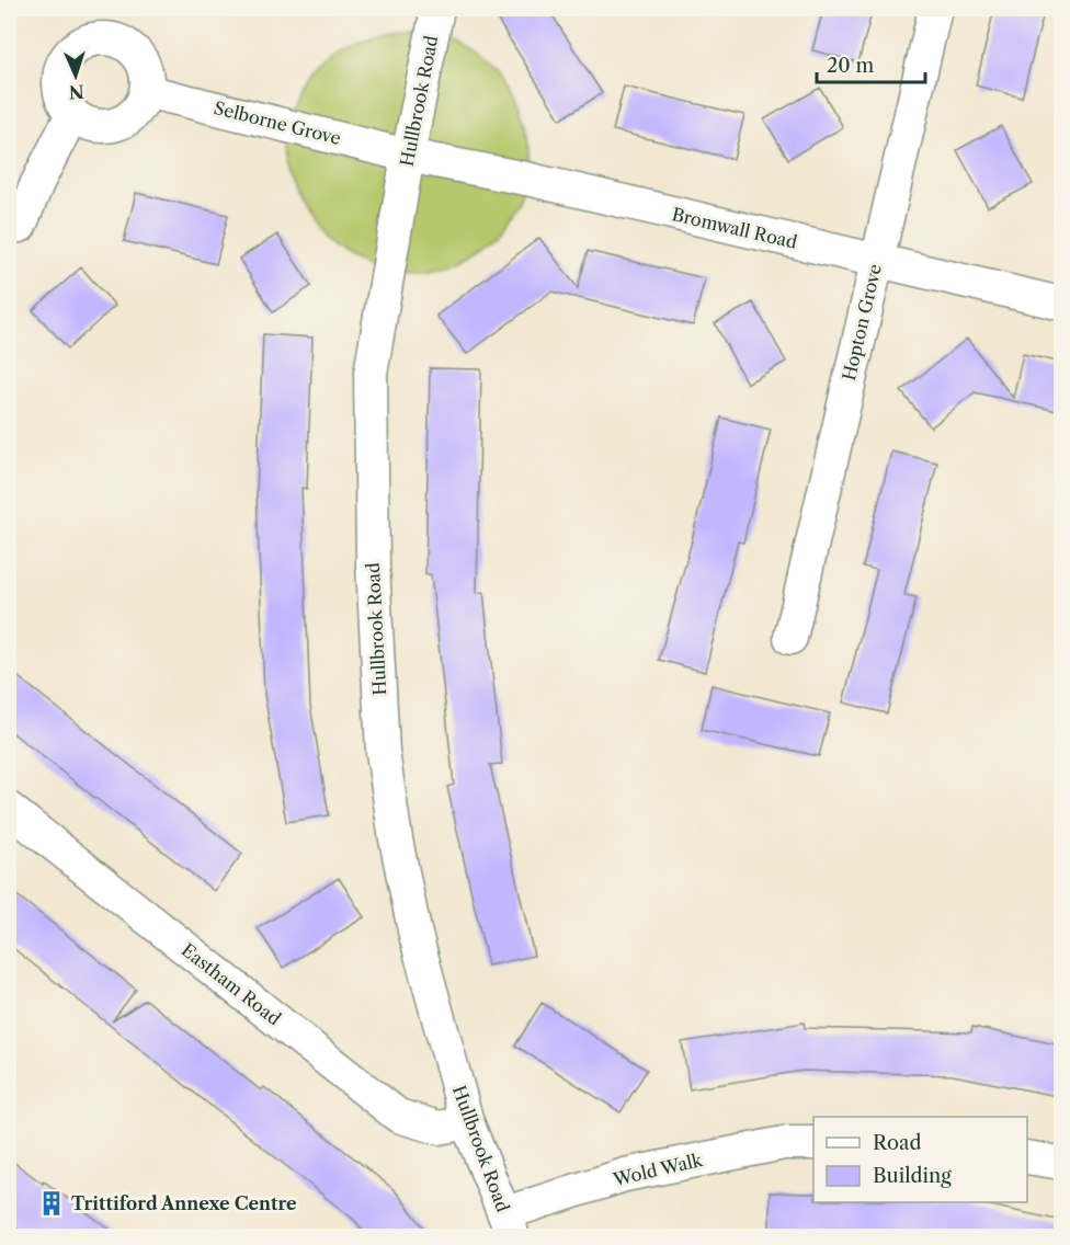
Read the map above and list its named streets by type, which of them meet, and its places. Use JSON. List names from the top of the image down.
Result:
{
  "streets": {
    "street": [
      "Hullbrook Road",
      "Selborne Grove",
      "Bromwall Road",
      "Hopton Grove",
      "Eastham Road",
      "Wold Walk"
    ]
  },
  "crossings": [
    ["Hullbrook Road", "Selborne Grove"],
    ["Hullbrook Road", "Bromwall Road"],
    ["Hullbrook Road", "Eastham Road"],
    ["Hullbrook Road", "Wold Walk"],
    ["Selborne Grove", "Bromwall Road"],
    ["Bromwall Road", "Hopton Grove"]
  ],
  "places": {
    "building": ["Trittiford Annexe Centre"]
  },
  "legend": ["Road", "Building"],
  "scale_bar": "20 m",
  "north": "bottom"
}
